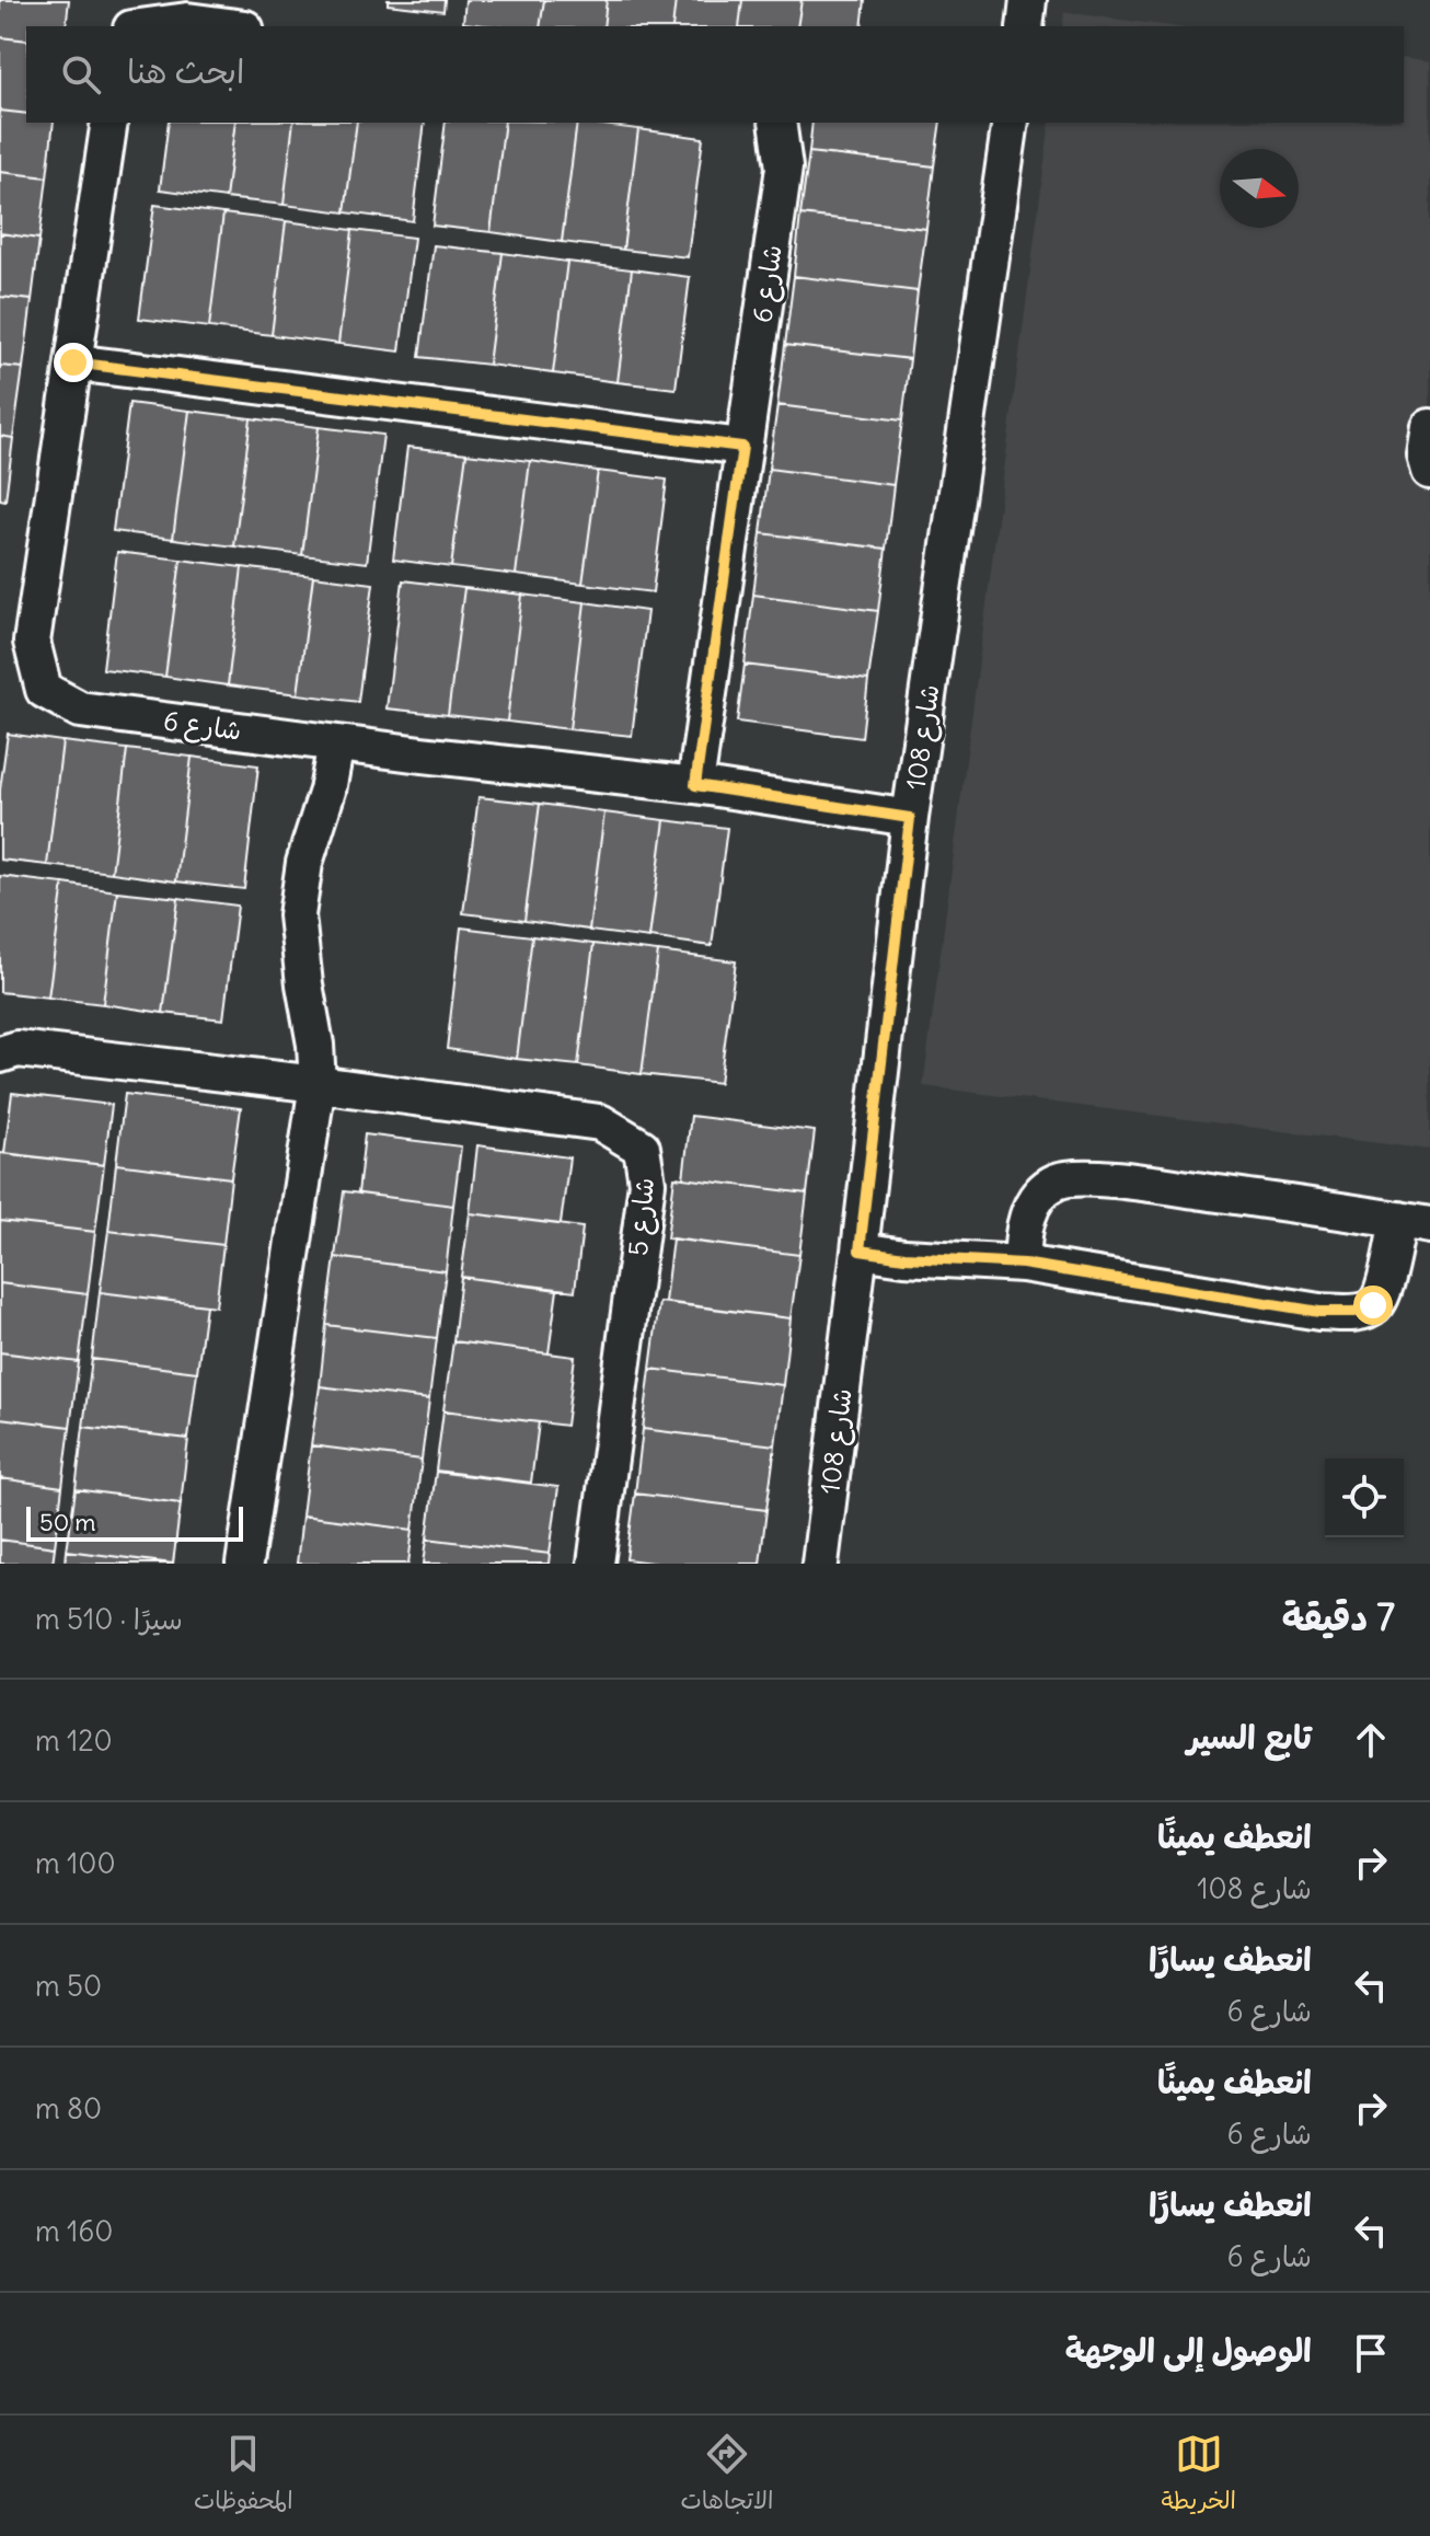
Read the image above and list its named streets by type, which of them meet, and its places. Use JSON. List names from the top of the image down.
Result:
{
  "streets": {
    "street": ["شارع 6", "شارع 108", "شارع 5"]
  },
  "crossings": [
    ["شارع 6", "شارع 108"]
  ],
  "scale_bar": "50 m",
  "north": "right",
  "page": {
    "search": "ابحث هنا",
    "scale": "50 m",
    "heading": ["7 دقيقة", "سيرًا · 510 m"],
    "list": [
      ["تابع السير", "120 m"],
      ["انعطف يمينًا", "شارع 108", "100 m"],
      ["انعطف يسارًا", "شارع 6", "50 m"],
      ["انعطف يمينًا", "شارع 6", "80 m"],
      ["انعطف يسارًا", "شارع 6", "160 m"],
      "الوصول إلى الوجهة"
    ],
    "nav": ["الخريطة", "الاتجاهات", "المحفوظات"]
  }
}
